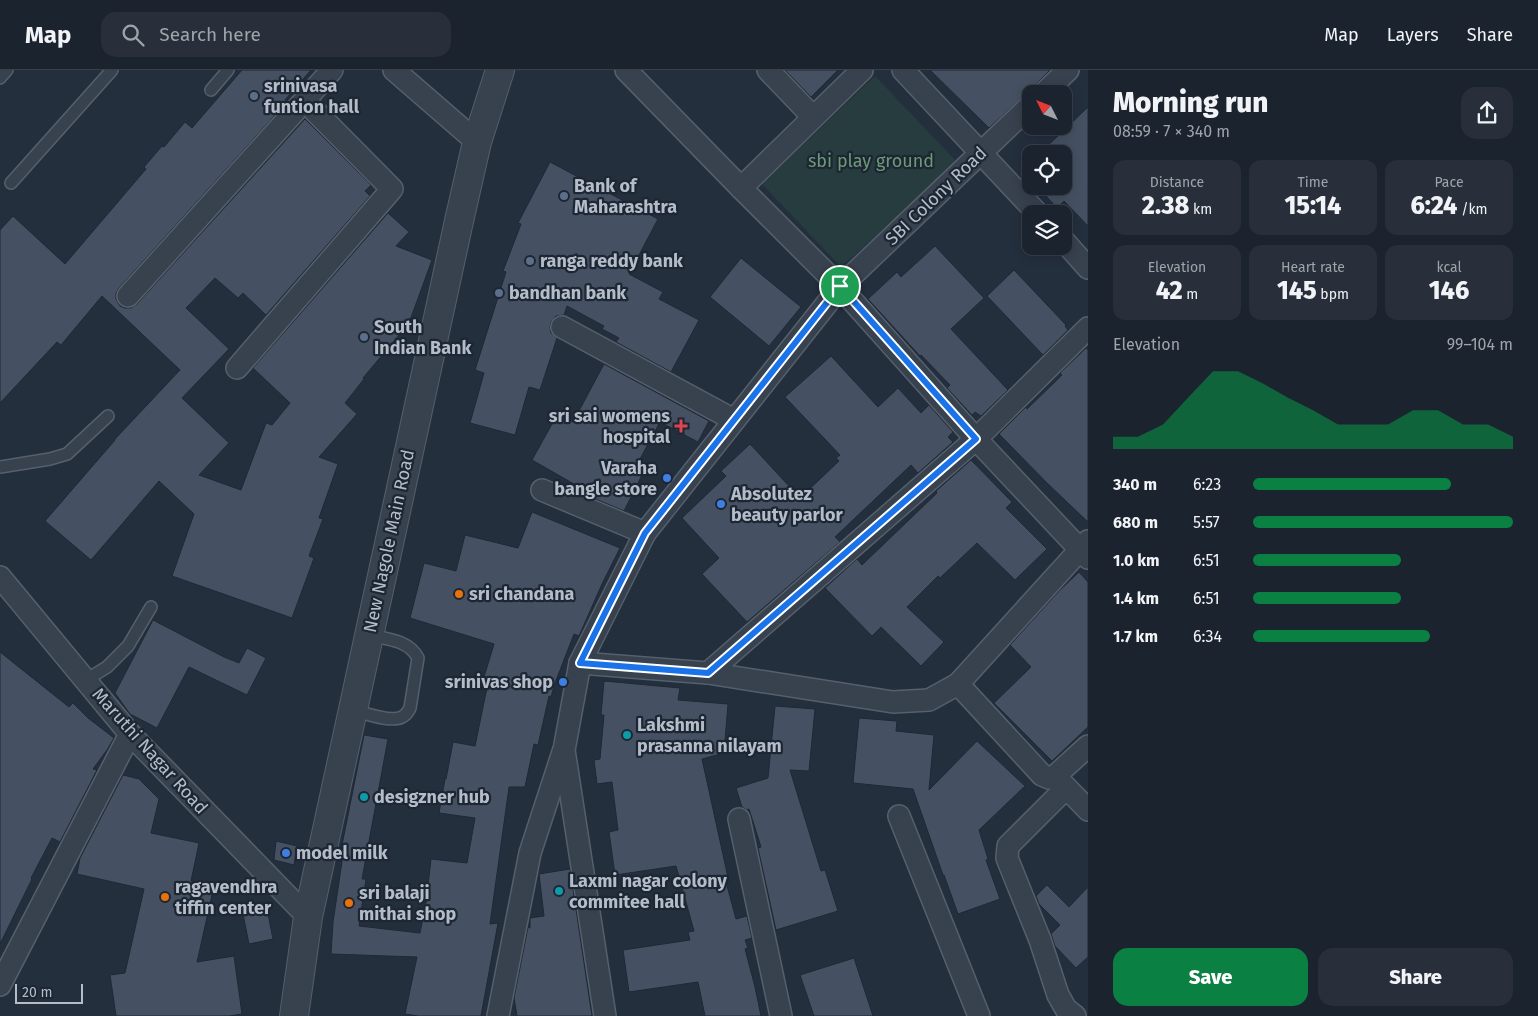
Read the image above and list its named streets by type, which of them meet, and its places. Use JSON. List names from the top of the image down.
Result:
{
  "streets": {
    "street": ["SBI Colony Road", "New Nagole Main Road", "Maruthi Nagar Road"]
  },
  "crossings": [
    ["New Nagole Main Road", "Maruthi Nagar Road"]
  ],
  "parks": ["sbi play ground"],
  "places": {
    "other": [
      "srinivasa funtion hall",
      "Bank of Maharashtra",
      "ranga reddy bank",
      "bandhan bank",
      "South Indian Bank",
      "Varaha bangle store",
      "Absolutez beauty parlor",
      "sri chandana",
      "srinivas shop",
      "Lakshmi prasanna nilayam",
      "desigzner hub",
      "model milk",
      "Laxmi nagar colony commitee hall",
      "ragavendhra tiffin center",
      "sri balaji mithai shop"
    ],
    "health": ["sri sai womens hospital"]
  },
  "scale_bar": "20 m",
  "north": "top left",
  "page": {
    "header": "Map",
    "search": "Search here",
    "nav": ["Map", "Layers", "Share"],
    "heading": ["Morning run", "08:59 · 7 × 340 m"],
    "stats": [
      ["Distance", "2.38 km"],
      ["Time", "15:14"],
      ["Pace", "6:24 /km"],
      ["Elevation", "42 m"],
      ["Heart rate", "145 bpm"],
      ["kcal", "146"]
    ],
    "chart": ["Elevation", "99–104 m"],
    "list": [
      {
        "name": "340 m",
        "note": "6:23"
      },
      {
        "name": "680 m",
        "note": "5:57"
      },
      {
        "name": "1.0 km",
        "note": "6:51"
      },
      {
        "name": "1.4 km",
        "note": "6:51"
      },
      {
        "name": "1.7 km",
        "note": "6:34"
      }
    ],
    "buttons": ["Save", "Share"],
    "scale": "20 m"
  }
}
